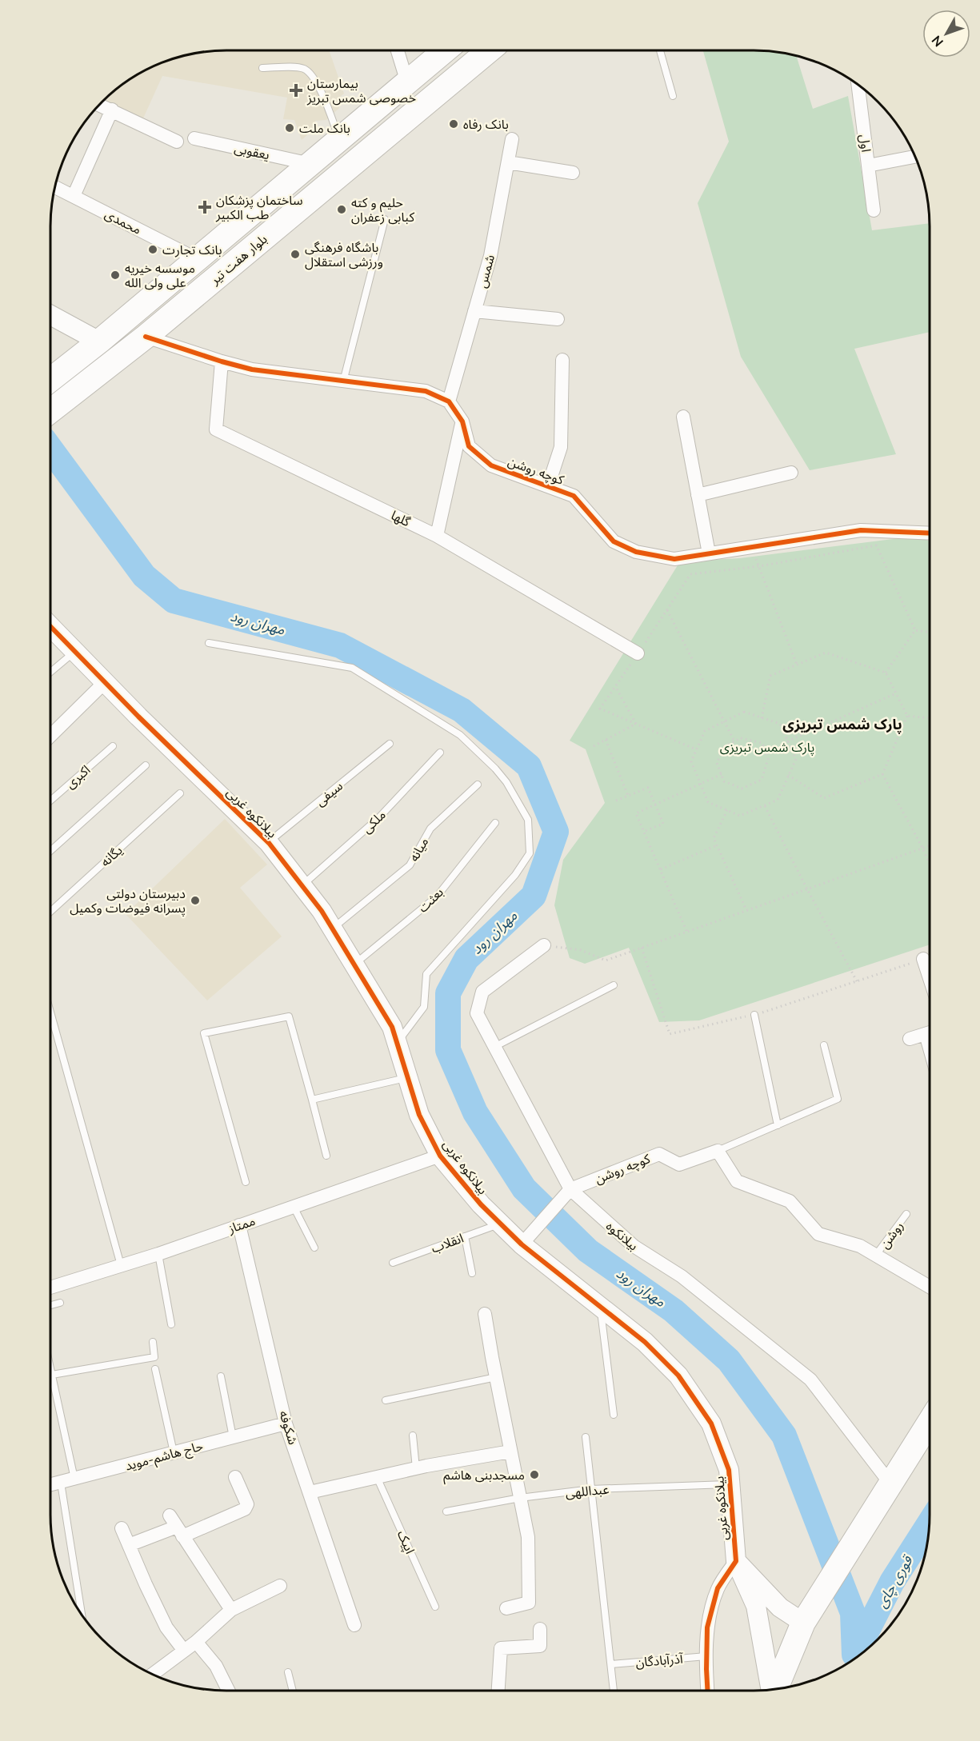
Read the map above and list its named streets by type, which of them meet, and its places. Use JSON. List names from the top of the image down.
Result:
{
  "streets": {
    "highway": ["بلوار هفت تیر"],
    "street": [
      "اول",
      "یعقوبی",
      "محمدی",
      "شمس",
      "کوچه روشن",
      "گلها",
      "بیلانکوه غربی",
      "ممتاز",
      "بیلانکوه",
      "شکوفه",
      "حاج هاشم-موید"
    ],
    "lane": [
      "اکبری",
      "سیفی",
      "ملکی",
      "میانه",
      "یگانه",
      "بعثت",
      "روشن",
      "انقلاب",
      "عبداللهی",
      "اپیک",
      "آذرآبادگان"
    ]
  },
  "crossings": [
    ["یعقوبی", "بلوار هفت تیر"],
    ["محمدی", "بلوار هفت تیر"],
    ["شمس", "کوچه روشن"],
    ["کوچه روشن", "بیلانکوه"],
    ["سیفی", "بیلانکوه غربی"],
    ["بیلانکوه غربی", "ملکی"],
    ["بیلانکوه غربی", "میانه"],
    ["بیلانکوه غربی", "بعثت"],
    ["بیلانکوه غربی", "ممتاز"],
    ["بیلانکوه غربی", "انقلاب"],
    ["بیلانکوه غربی", "عبداللهی"],
    ["ممتاز", "شکوفه"],
    ["شکوفه", "حاج هاشم-موید"]
  ],
  "districts": ["پارک شمس تبریزی"],
  "water": ["مهران رود", "قوری چای"],
  "parks": ["پارک شمس تبریزی"],
  "places": {
    "health": ["بیمارستان خصوصی شمس تبریز", "ساختمان پزشکان طب الکبیر"],
    "other": [
      "بانک رفاه",
      "بانک ملت",
      "حلیم و کته کبابی زعفران",
      "بانک تجارت",
      "باشگاه فرهنگی ورزشی استقلال",
      "موسسه خیریه علی ولی الله",
      "دبیرستان دولتی پسرانه فیوضات وکمیل",
      "مسجدبنی هاشم"
    ]
  },
  "north": "bottom left"
}
